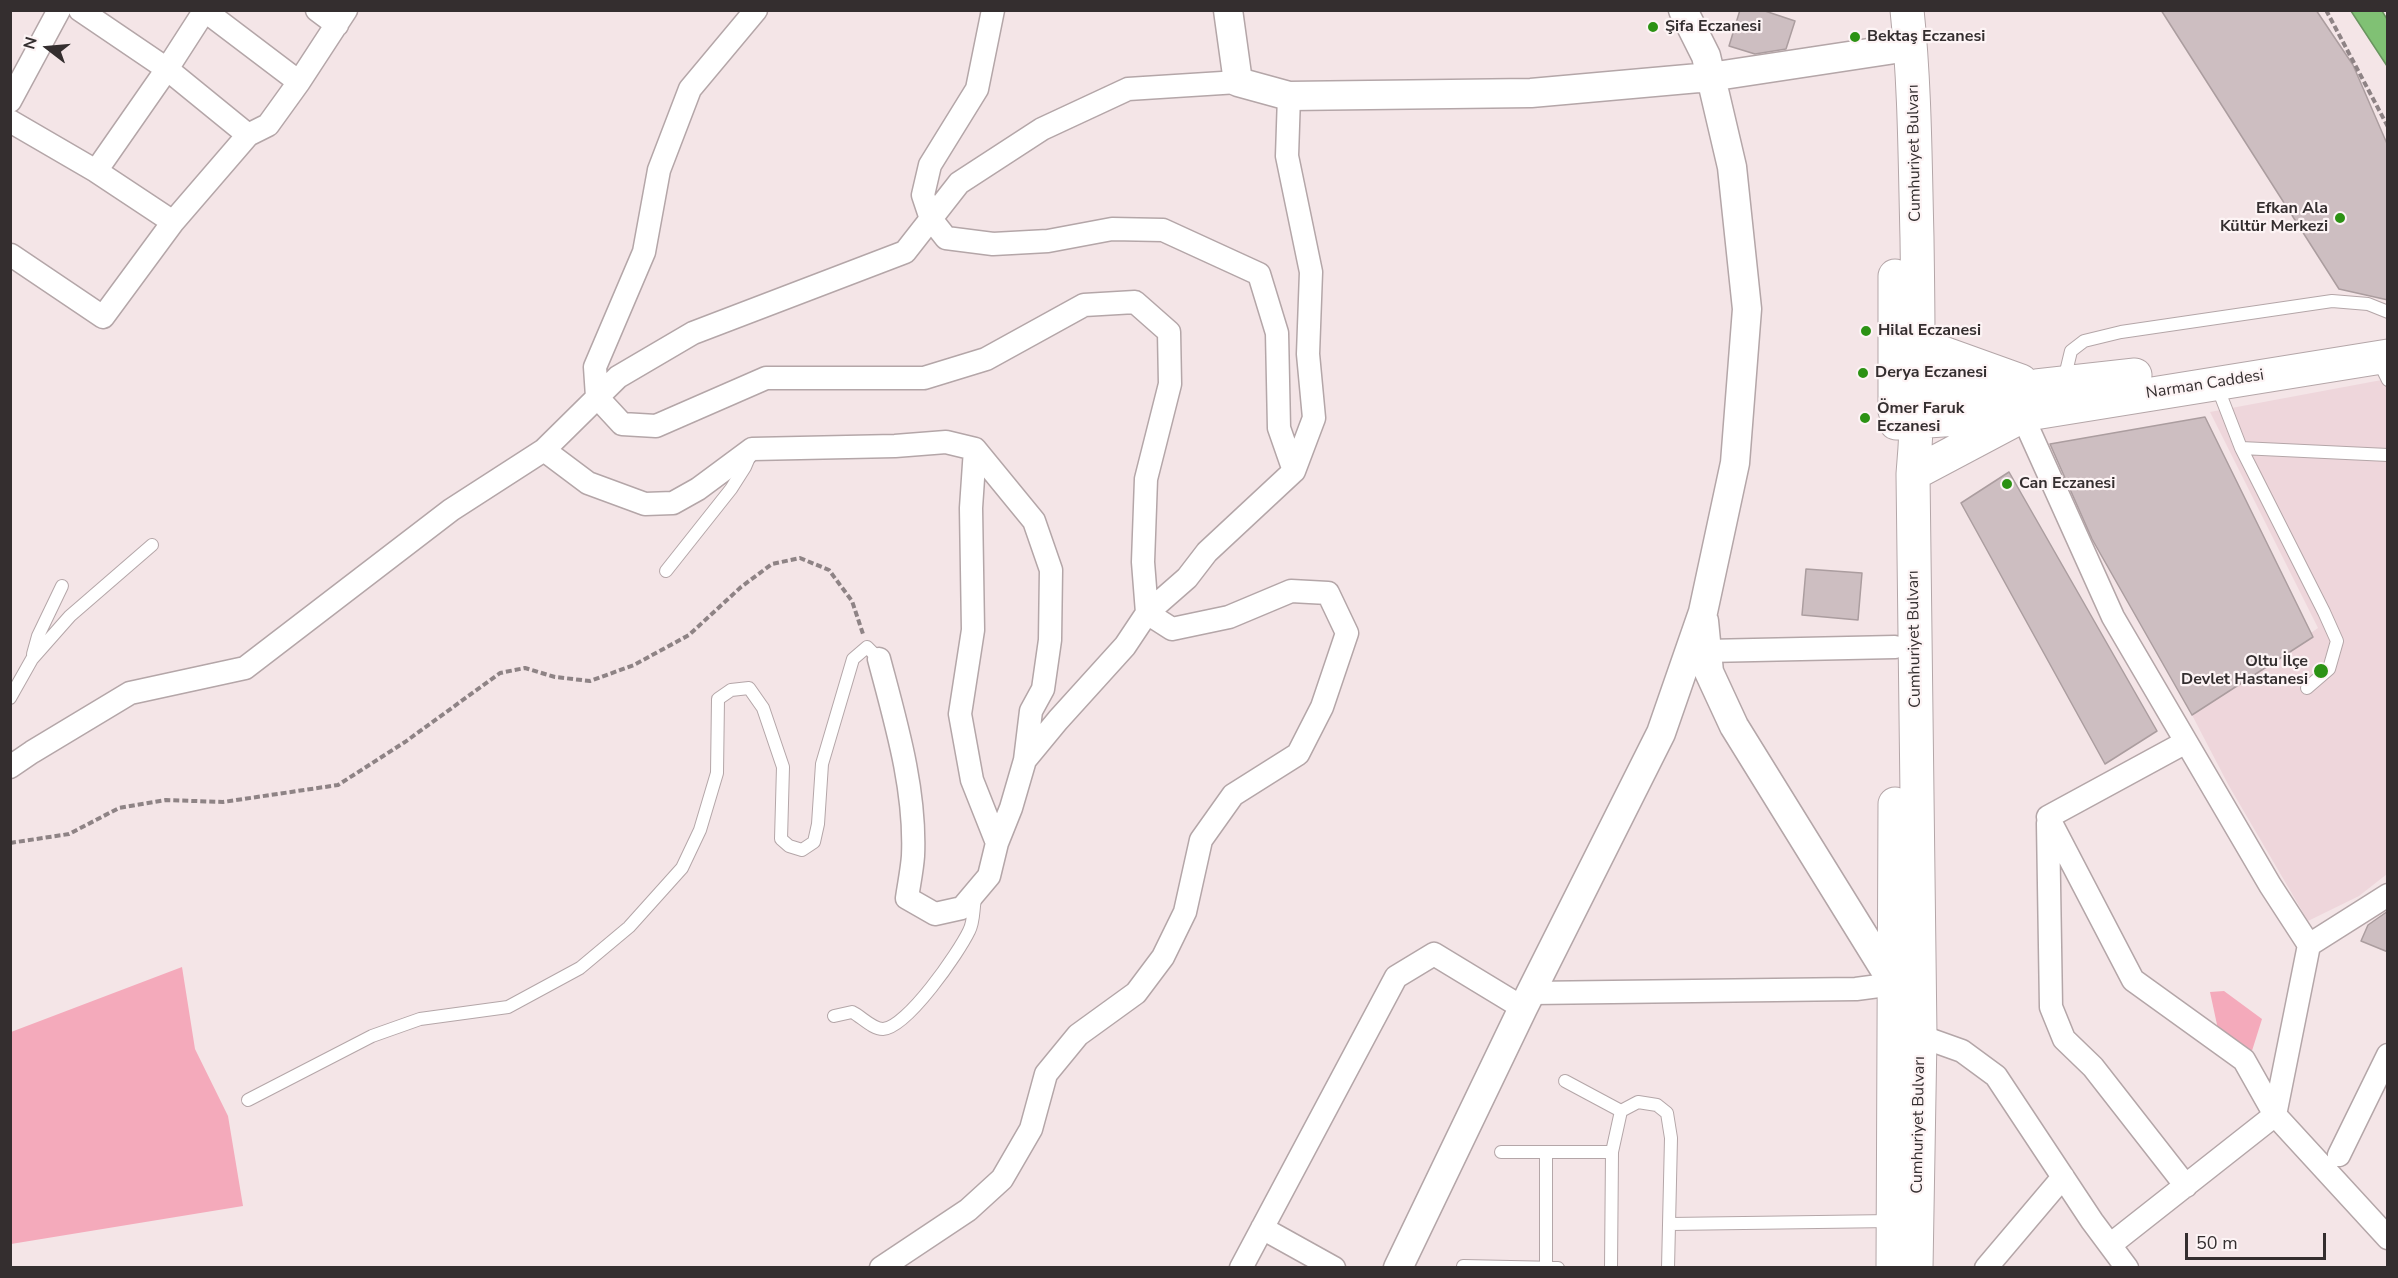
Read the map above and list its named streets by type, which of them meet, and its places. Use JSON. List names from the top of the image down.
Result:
{
  "streets": {
    "main road": ["Cumhuriyet Bulvarı", "Narman Caddesi"]
  },
  "crossings": [
    ["Cumhuriyet Bulvarı", "Narman Caddesi"]
  ],
  "places": [
    "Şifa Eczanesi",
    "Bektaş Eczanesi",
    "Efkan Ala Kültür Merkezi",
    "Hilal Eczanesi",
    "Derya Eczanesi",
    "Ömer Faruk Eczanesi",
    "Can Eczanesi",
    "Oltu İlçe Devlet Hastanesi"
  ],
  "scale_bar": "50 m",
  "north": "left"
}
